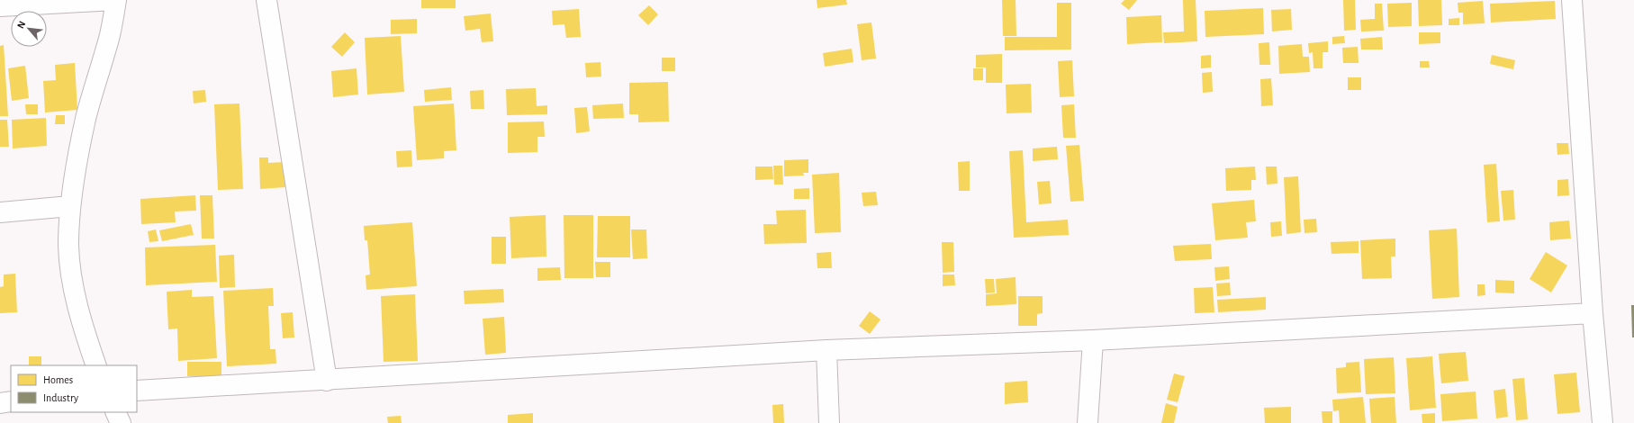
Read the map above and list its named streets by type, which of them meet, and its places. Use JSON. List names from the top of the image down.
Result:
{
  "legend": ["Homes", "Industry"],
  "north": "top left"
}
